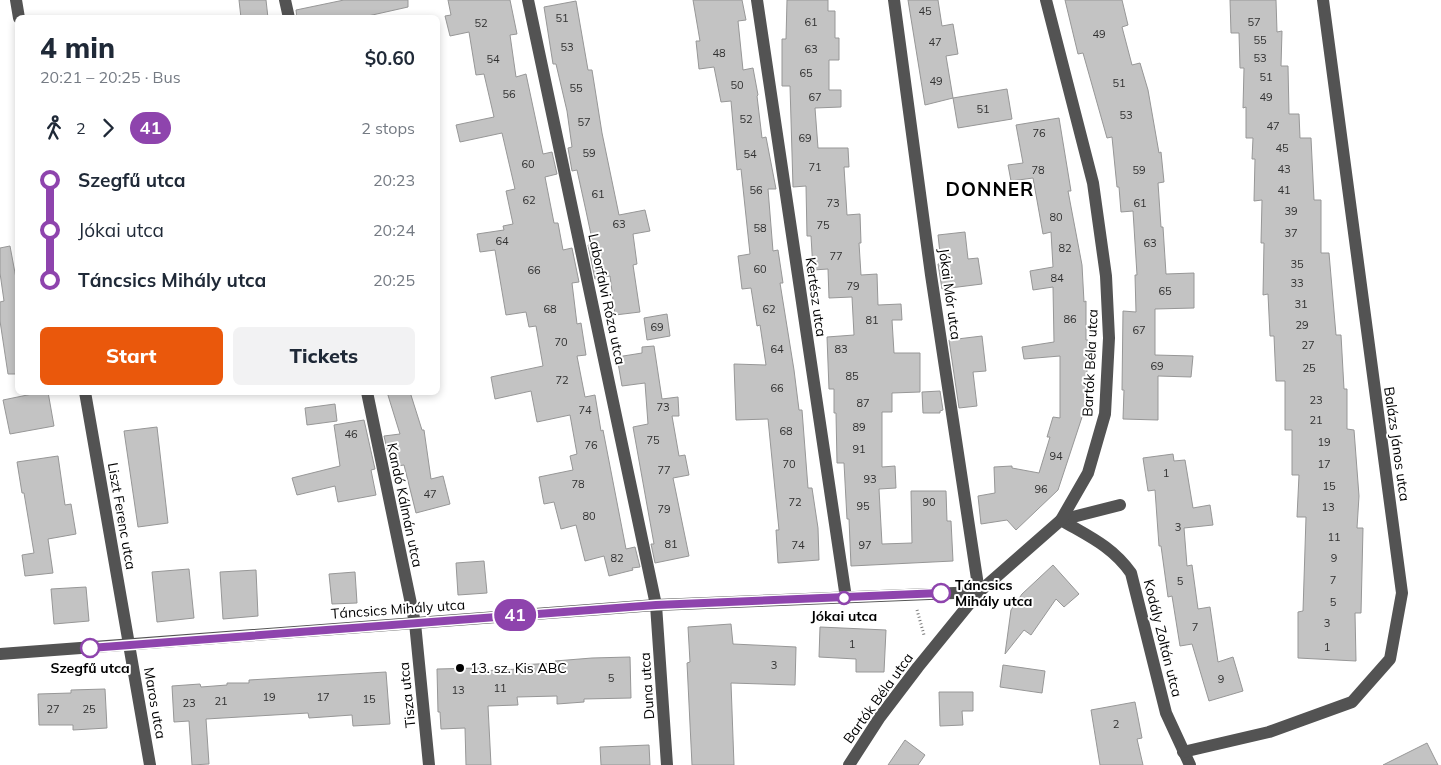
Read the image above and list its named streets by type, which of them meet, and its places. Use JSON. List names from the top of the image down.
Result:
{
  "streets": {
    "street": [
      "Jókai Mór utca",
      "Kertész utca",
      "Laborfalvi Róza utca",
      "Bartók Béla utca",
      "Balázs János utca",
      "Kandó Kálmán utca",
      "Liszt Ferenc utca",
      "Táncsics Mihály utca",
      "Kodály Zoltán utca",
      "Duna utca",
      "Tisza utca",
      "Maros utca"
    ]
  },
  "crossings": [
    ["Jókai Mór utca", "Bartók Béla utca"],
    ["Jókai Mór utca", "Táncsics Mihály utca"],
    ["Kertész utca", "Táncsics Mihály utca"],
    ["Laborfalvi Róza utca", "Táncsics Mihály utca"],
    ["Laborfalvi Róza utca", "Duna utca"],
    ["Bartók Béla utca", "Táncsics Mihály utca"],
    ["Bartók Béla utca", "Kodály Zoltán utca"],
    ["Balázs János utca", "Kodály Zoltán utca"],
    ["Kandó Kálmán utca", "Táncsics Mihály utca"],
    ["Kandó Kálmán utca", "Tisza utca"],
    ["Liszt Ferenc utca", "Táncsics Mihály utca"],
    ["Liszt Ferenc utca", "Maros utca"],
    ["Táncsics Mihály utca", "Duna utca"],
    ["Táncsics Mihály utca", "Tisza utca"],
    ["Táncsics Mihály utca", "Maros utca"]
  ],
  "districts": ["DONNER"],
  "places": [
    "Táncsics Mihály utca",
    "Jókai utca",
    "Szegfű utca",
    "13. sz. Kis ABC"
  ],
  "lines": ["bus line 41"],
  "house_numbers": [
    "45",
    "51",
    "61",
    "57",
    "52",
    "49",
    "55",
    "47",
    "53",
    "63",
    "48",
    "53",
    "54",
    "65",
    "51",
    "49",
    "51",
    "50",
    "55",
    "56",
    "67",
    "49",
    "51",
    "53",
    "52",
    "57",
    "47",
    "76",
    "69",
    "45",
    "59",
    "54",
    "60",
    "71",
    "43",
    "78",
    "59",
    "56",
    "41",
    "61",
    "62",
    "73",
    "61",
    "39",
    "80",
    "63",
    "75",
    "58",
    "37",
    "64",
    "63",
    "82",
    "77",
    "35",
    "60",
    "66",
    "84",
    "33",
    "79",
    "65",
    "31",
    "68",
    "62",
    "86",
    "81",
    "29",
    "69",
    "67",
    "70",
    "27",
    "64",
    "83",
    "69",
    "25",
    "85",
    "72",
    "66",
    "23",
    "87",
    "73",
    "74",
    "21",
    "89",
    "68",
    "46",
    "75",
    "19",
    "76",
    "91",
    "94",
    "70",
    "17",
    "77",
    "1",
    "93",
    "78",
    "15",
    "96",
    "47",
    "72",
    "90",
    "95",
    "13",
    "79",
    "80",
    "3",
    "11",
    "81",
    "74",
    "97",
    "82",
    "9",
    "7",
    "5",
    "5",
    "3",
    "7",
    "1",
    "1",
    "3",
    "5",
    "9",
    "11",
    "13",
    "19",
    "17",
    "15",
    "21",
    "23",
    "27",
    "25",
    "2"
  ],
  "page": {
    "on_map": "41",
    "heading": ["4 min", "20:21 – 20:25 · Bus", "$0.60"],
    "legs": ["2", "41", "2 stops"],
    "list": [
      {
        "name": "Szegfű utca",
        "value": "20:23"
      },
      {
        "name": "Jókai utca",
        "value": "20:24"
      },
      {
        "name": "Táncsics Mihály utca",
        "value": "20:25"
      }
    ],
    "buttons": ["Start", "Tickets"]
  }
}
